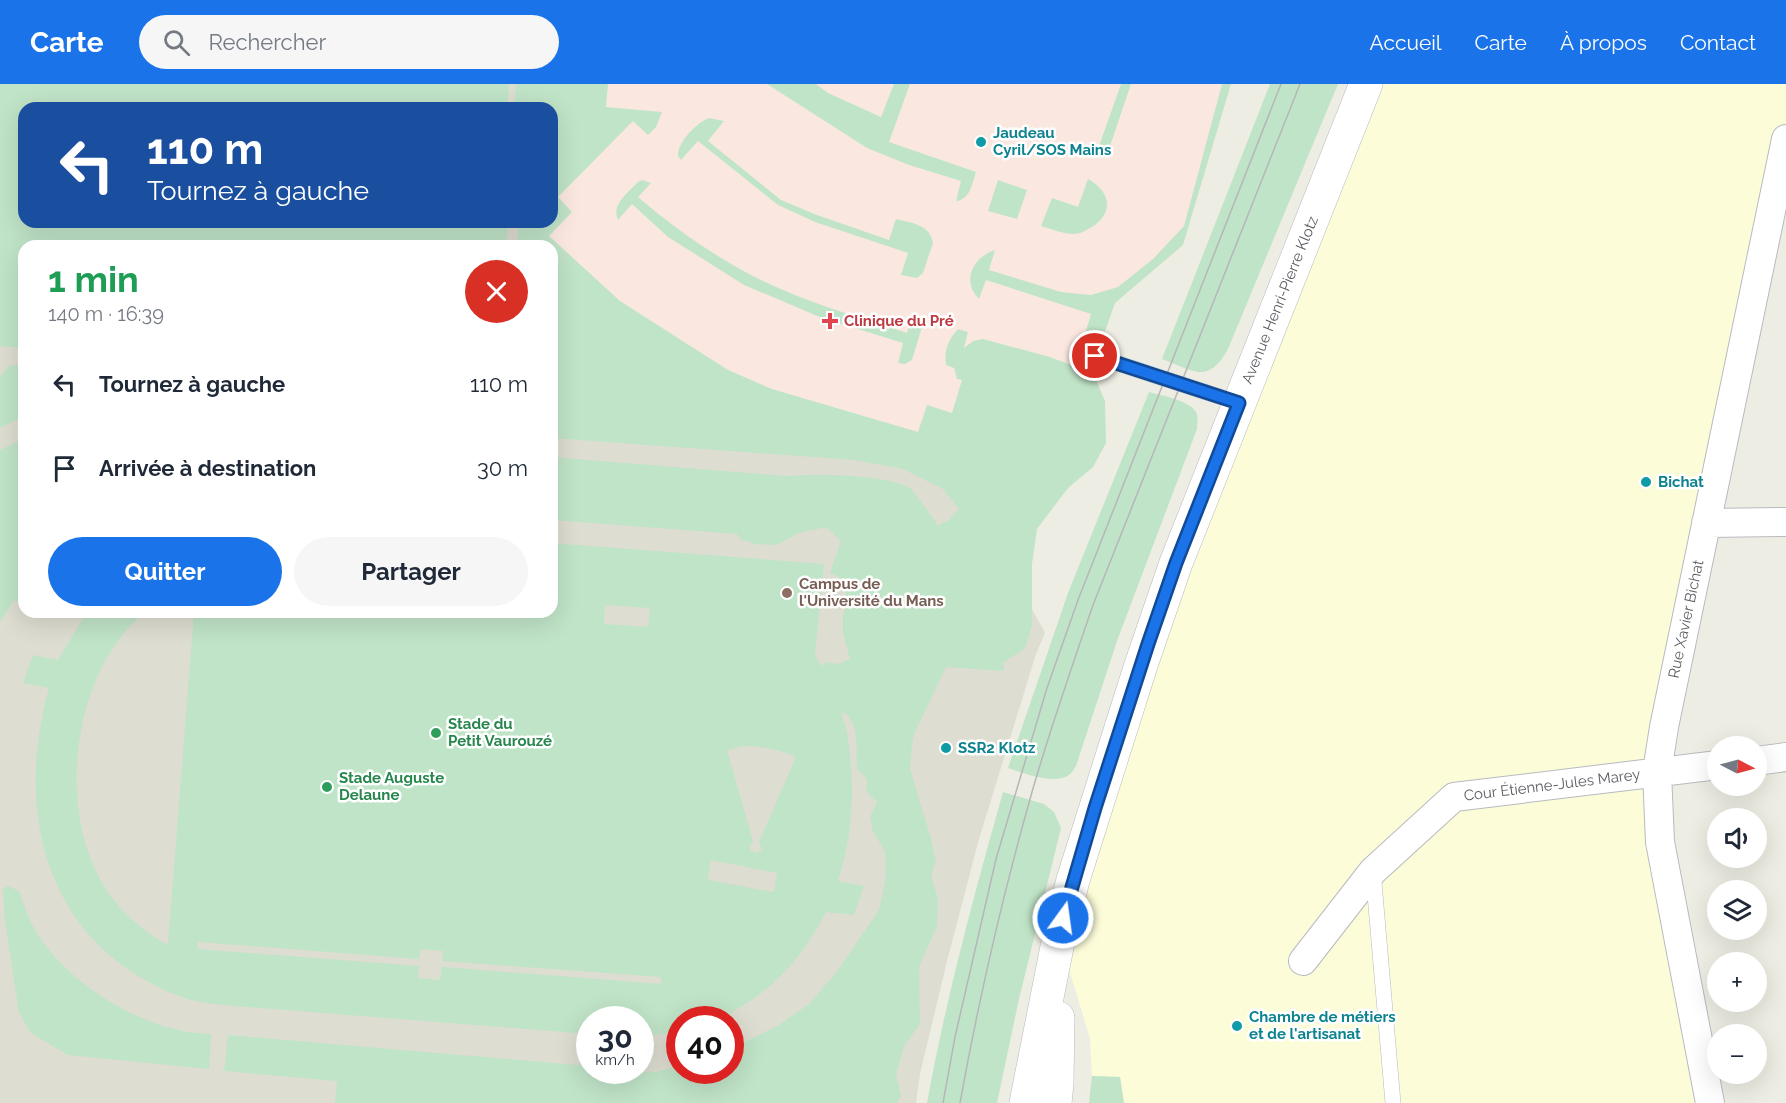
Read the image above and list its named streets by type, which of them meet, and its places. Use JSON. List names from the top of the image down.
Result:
{
  "streets": {
    "street": ["Avenue Henri-Pierre Klotz", "Rue Xavier Bichat", "Cour Étienne-Jules Marey"]
  },
  "crossings": [
    ["Rue Xavier Bichat", "Cour Étienne-Jules Marey"]
  ],
  "places": {
    "other": [
      "Jaudeau Cyril/SOS Mains",
      "Bichat",
      "Campus de l'Université du Mans",
      "Stade du Petit Vaurouzé",
      "SSR2 Klotz",
      "Stade Auguste Delaune",
      "Chambre de métiers et de l'artisanat"
    ],
    "health": ["Clinique du Pré"]
  },
  "north": "right",
  "page": {
    "header": "Carte",
    "search": "Rechercher",
    "nav": [
      "Accueil",
      "Carte",
      "À propos",
      "Contact"
    ],
    "turn": ["110 m", "Tournez à gauche"],
    "heading": ["1 min", "140 m · 16:39"],
    "list": [
      {
        "name": "Tournez à gauche",
        "value": "110 m"
      },
      {
        "name": "Arrivée à destination",
        "value": "30 m"
      }
    ],
    "buttons": ["Quitter", "Partager"],
    "map_buttons": ["+", "−"],
    "speed": "30 km/h",
    "limit": "40"
  }
}
